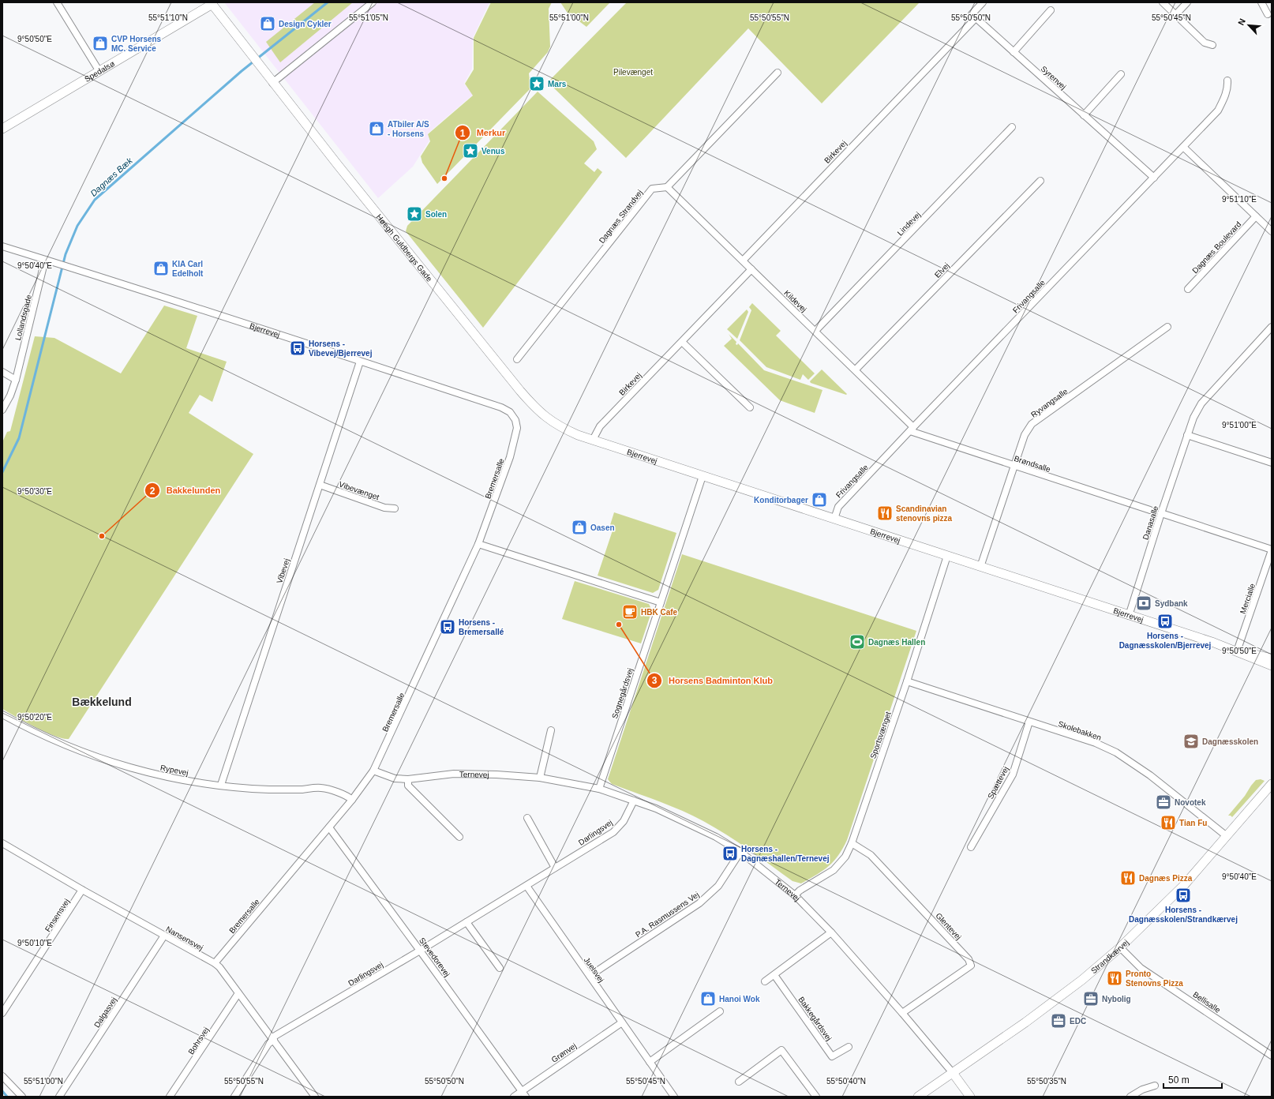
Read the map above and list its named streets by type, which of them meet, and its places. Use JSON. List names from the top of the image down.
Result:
{
  "streets": {
    "street": [
      "Spedalsø",
      "Syrenvej",
      "Birkevej",
      "Dagnæs Strandvej",
      "Lindevej",
      "Høegh Guldbergs Gade",
      "Dagnæs Boulevard",
      "Elvej",
      "Frivangsalle",
      "Kildevej",
      "Lollandsgade",
      "Bjerrevej",
      "Ryvangsalle",
      "Brøndsalle",
      "Bremersalle",
      "Vibevænget",
      "Danasalle",
      "Vibevej",
      "Mercialle",
      "Sognegårdsvej",
      "Skolebakken",
      "Sportsvænget",
      "Rypevej",
      "Ternevej",
      "Spættevej",
      "Darlingsvej",
      "P.A. Rasmussens Vej",
      "Finsensvej",
      "Glentevej",
      "Nansensvej",
      "Stevedorevej",
      "Strandkærvej",
      "Juelsvej",
      "Bellisalle",
      "Dalgasvej",
      "Bakkegårdsvej",
      "Bohrsvej",
      "Grønvej"
    ]
  },
  "crossings": [
    ["Spedalsø", "Høegh Guldbergs Gade"],
    ["Syrenvej", "Birkevej"],
    ["Syrenvej", "Frivangsalle"],
    ["Birkevej", "Kildevej"],
    ["Birkevej", "Bjerrevej"],
    ["Dagnæs Strandvej", "Kildevej"],
    ["Lindevej", "Kildevej"],
    ["Høegh Guldbergs Gade", "Bjerrevej"],
    ["Elvej", "Kildevej"],
    ["Frivangsalle", "Kildevej"],
    ["Frivangsalle", "Bjerrevej"],
    ["Frivangsalle", "Brøndsalle"],
    ["Kildevej", "Brøndsalle"],
    ["Lollandsgade", "Bjerrevej"],
    ["Bjerrevej", "Ryvangsalle"],
    ["Bjerrevej", "Bremersalle"],
    ["Bjerrevej", "Danasalle"],
    ["Bjerrevej", "Vibevej"],
    ["Bjerrevej", "Mercialle"],
    ["Bjerrevej", "Sognegårdsvej"],
    ["Bjerrevej", "Sportsvænget"],
    ["Ryvangsalle", "Brøndsalle"],
    ["Bremersalle", "Rypevej"],
    ["Bremersalle", "Ternevej"],
    ["Bremersalle", "Nansensvej"],
    ["Bremersalle", "Stevedorevej"],
    ["Vibevænget", "Vibevej"],
    ["Vibevej", "Rypevej"],
    ["Sognegårdsvej", "Ternevej"],
    ["Skolebakken", "Sportsvænget"],
    ["Skolebakken", "Spættevej"],
    ["Skolebakken", "Strandkærvej"],
    ["Sportsvænget", "Ternevej"],
    ["Sportsvænget", "Glentevej"],
    ["Ternevej", "Darlingsvej"],
    ["Ternevej", "P.A. Rasmussens Vej"],
    ["Ternevej", "Glentevej"],
    ["Ternevej", "Strandkærvej"],
    ["Darlingsvej", "Nansensvej"],
    ["Darlingsvej", "Stevedorevej"],
    ["Darlingsvej", "Juelsvej"],
    ["P.A. Rasmussens Vej", "Juelsvej"],
    ["Finsensvej", "Nansensvej"],
    ["Nansensvej", "Dalgasvej"],
    ["Nansensvej", "Bohrsvej"],
    ["Stevedorevej", "Grønvej"],
    ["Strandkærvej", "Bellisalle"],
    ["Juelsvej", "Grønvej"]
  ],
  "districts": ["Bækkelund"],
  "water": ["Dagnæs Bæk"],
  "parks": ["Pilevænget"],
  "places": {
    "shop": [
      "Design Cykler",
      "CVP Horsens MC. Service",
      "ATbiler A/S - Horsens",
      "KIA Carl Edelholt",
      "Konditorbager",
      "Oasen",
      "Hanoi Wok"
    ],
    "place": ["Mars", "Venus", "Solen"],
    "other": ["Merkur", "Bakkelunden", "Horsens Badminton Klub"],
    "bus stop": [
      "Horsens - Vibevej/Bjerrevej",
      "Horsens - Dagnæsskolen/Bjerrevej",
      "Horsens - Bremersallé",
      "Horsens - Dagnæshallen/Ternevej",
      "Horsens - Dagnæsskolen/Strandkærvej"
    ],
    "restaurant": [
      "Scandinavian stenovns pizza",
      "Tian Fu",
      "Dagnæs Pizza",
      "Pronto Stenovns Pizza"
    ],
    "bank": ["Sydbank"],
    "cafe": ["HBK Cafe"],
    "sports": ["Dagnæs Hallen"],
    "school or university": ["Dagnæsskolen"],
    "office": ["Novotek", "Nybolig", "EDC"]
  },
  "scale_bar": "50 m",
  "north": "top left",
  "coordinates": [
    "55°51'10\"N",
    "55°51'05\"N",
    "55°51'00\"N",
    "55°50'55\"N",
    "55°50'50\"N",
    "55°50'45\"N",
    "9°50'50\"E",
    "9°51'10\"E",
    "9°50'40\"E",
    "9°51'00\"E",
    "9°50'30\"E",
    "9°50'20\"E",
    "9°50'10\"E",
    "55°50'40\"N",
    "55°50'35\"N"
  ]
}
